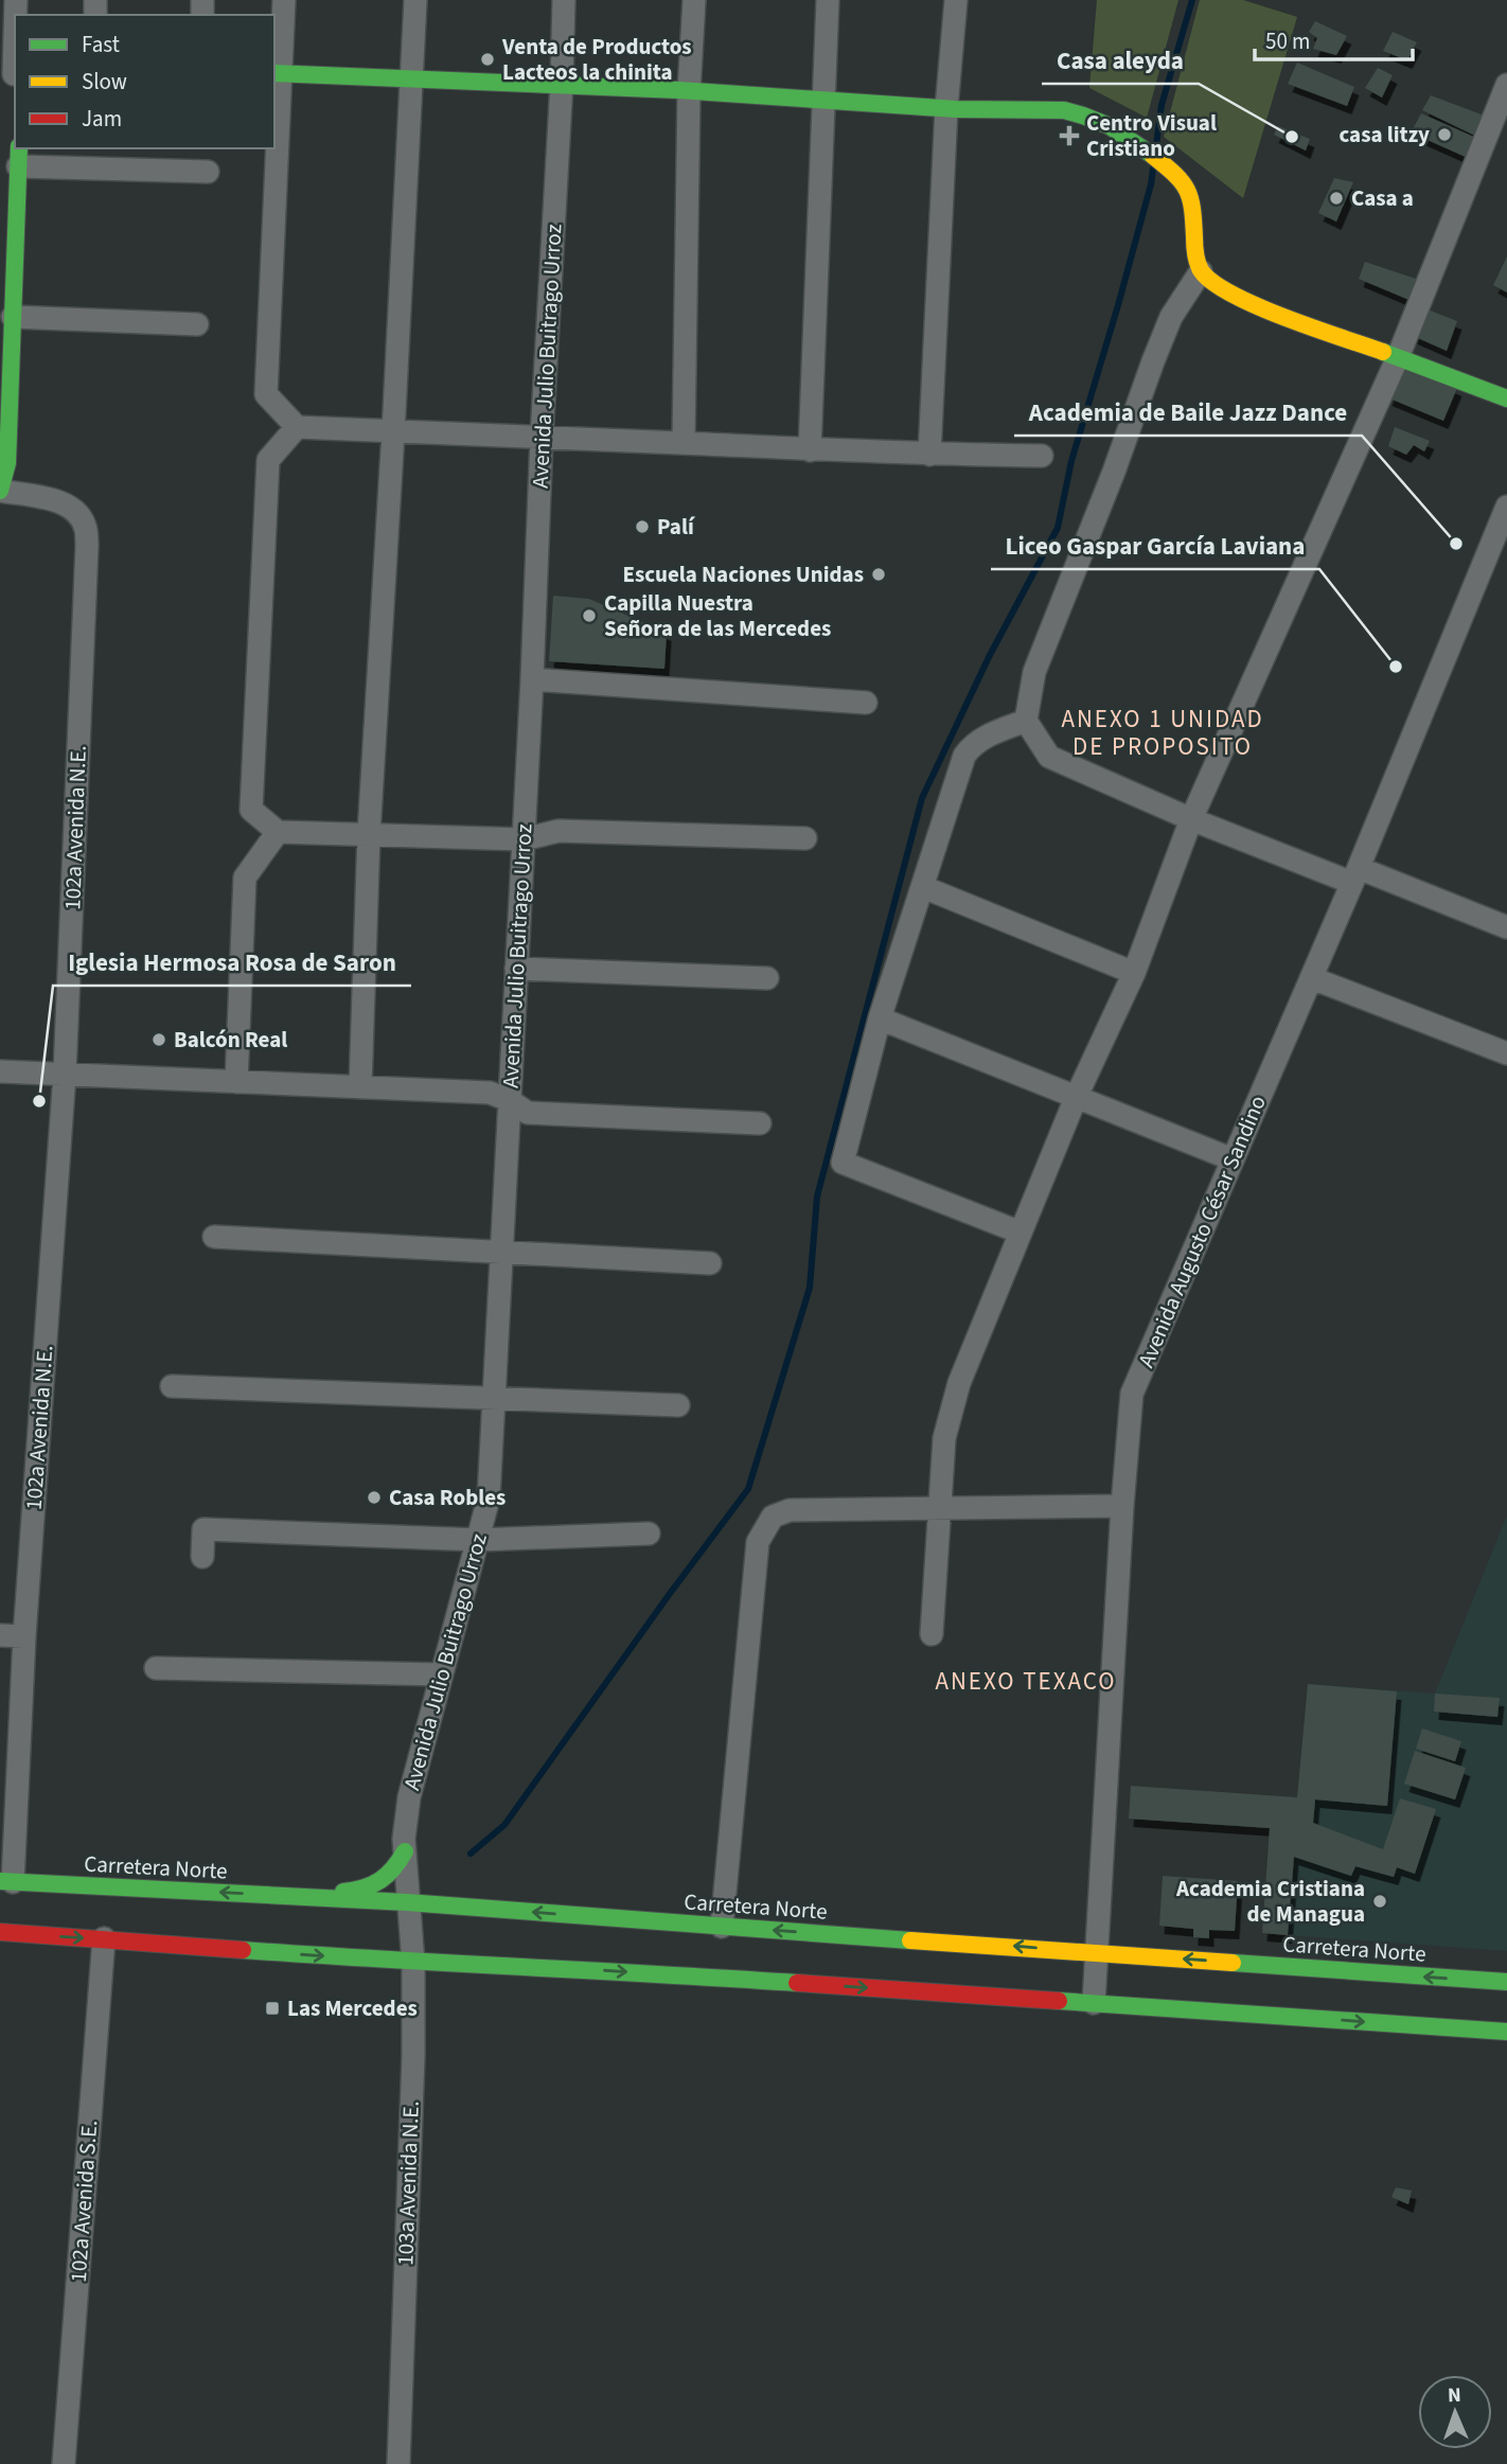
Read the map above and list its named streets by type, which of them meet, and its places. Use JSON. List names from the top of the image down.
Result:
{
  "streets": {
    "main road": ["102a Avenida N.E.", "Carretera Norte"],
    "street": [
      "Avenida Julio Buitrago Urroz",
      "Avenida Augusto César Sandino",
      "103a Avenida N.E.",
      "102a Avenida S.E."
    ]
  },
  "crossings": [
    ["Avenida Julio Buitrago Urroz", "Carretera Norte"],
    ["Avenida Julio Buitrago Urroz", "103a Avenida N.E."],
    ["102a Avenida N.E.", "Carretera Norte"],
    ["Avenida Augusto César Sandino", "Carretera Norte"],
    ["Carretera Norte", "103a Avenida N.E."]
  ],
  "districts": ["ANEXO 1 UNIDAD DE PROPOSITO", "ANEXO TEXACO"],
  "places": {
    "other": [
      "Venta de Productos Lacteos la chinita",
      "casa litzy",
      "Casa aleyda",
      "Casa a",
      "Palí",
      "Academia de Baile Jazz Dance",
      "Escuela Naciones Unidas",
      "Capilla Nuestra Señora de las Mercedes",
      "Liceo Gaspar García Laviana",
      "Balcón Real",
      "Iglesia Hermosa Rosa de Saron",
      "Casa Robles",
      "Academia Cristiana de Managua"
    ],
    "health": ["Centro Visual Cristiano"],
    "transit": ["Las Mercedes"]
  },
  "legend": ["Fast", "Slow", "Jam"],
  "scale_bar": "50 m",
  "north": "top"
}
